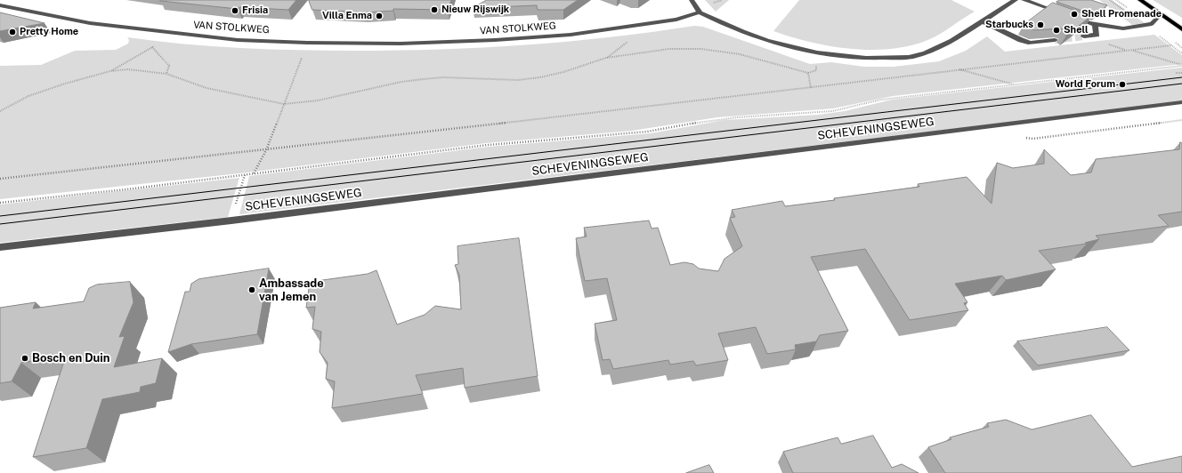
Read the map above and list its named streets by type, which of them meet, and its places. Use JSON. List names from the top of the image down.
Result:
{
  "streets": {
    "street": ["VAN STOLKWEG", "SCHEVENINGSEWEG"]
  },
  "places": [
    "Nieuw Rijswijk",
    "Frisia",
    "Shell Promenade",
    "Villa Enma",
    "Starbucks",
    "Shell",
    "Pretty Home",
    "World Forum",
    "Ambassade van Jemen",
    "Bosch en Duin"
  ]
}
